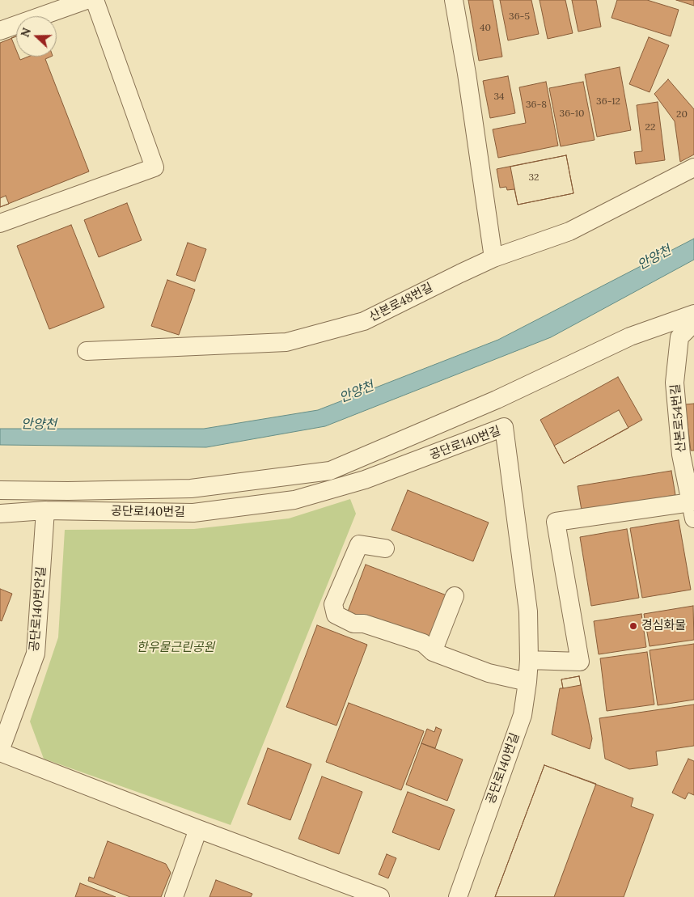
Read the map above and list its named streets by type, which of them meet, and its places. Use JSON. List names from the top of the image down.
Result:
{
  "streets": {
    "street": [
      "산본로48번길",
      "산본로54번길",
      "공단로140번길",
      "공단로140번안길"
    ]
  },
  "crossings": [
    ["공단로140번길", "공단로140번안길"]
  ],
  "water": ["안양천"],
  "parks": ["한우물근린공원"],
  "places": ["경심화물"],
  "house_numbers": [
    "36-5",
    "40",
    "34",
    "36-12",
    "36-8",
    "36-10",
    "20",
    "22",
    "32"
  ],
  "north": "left"
}
